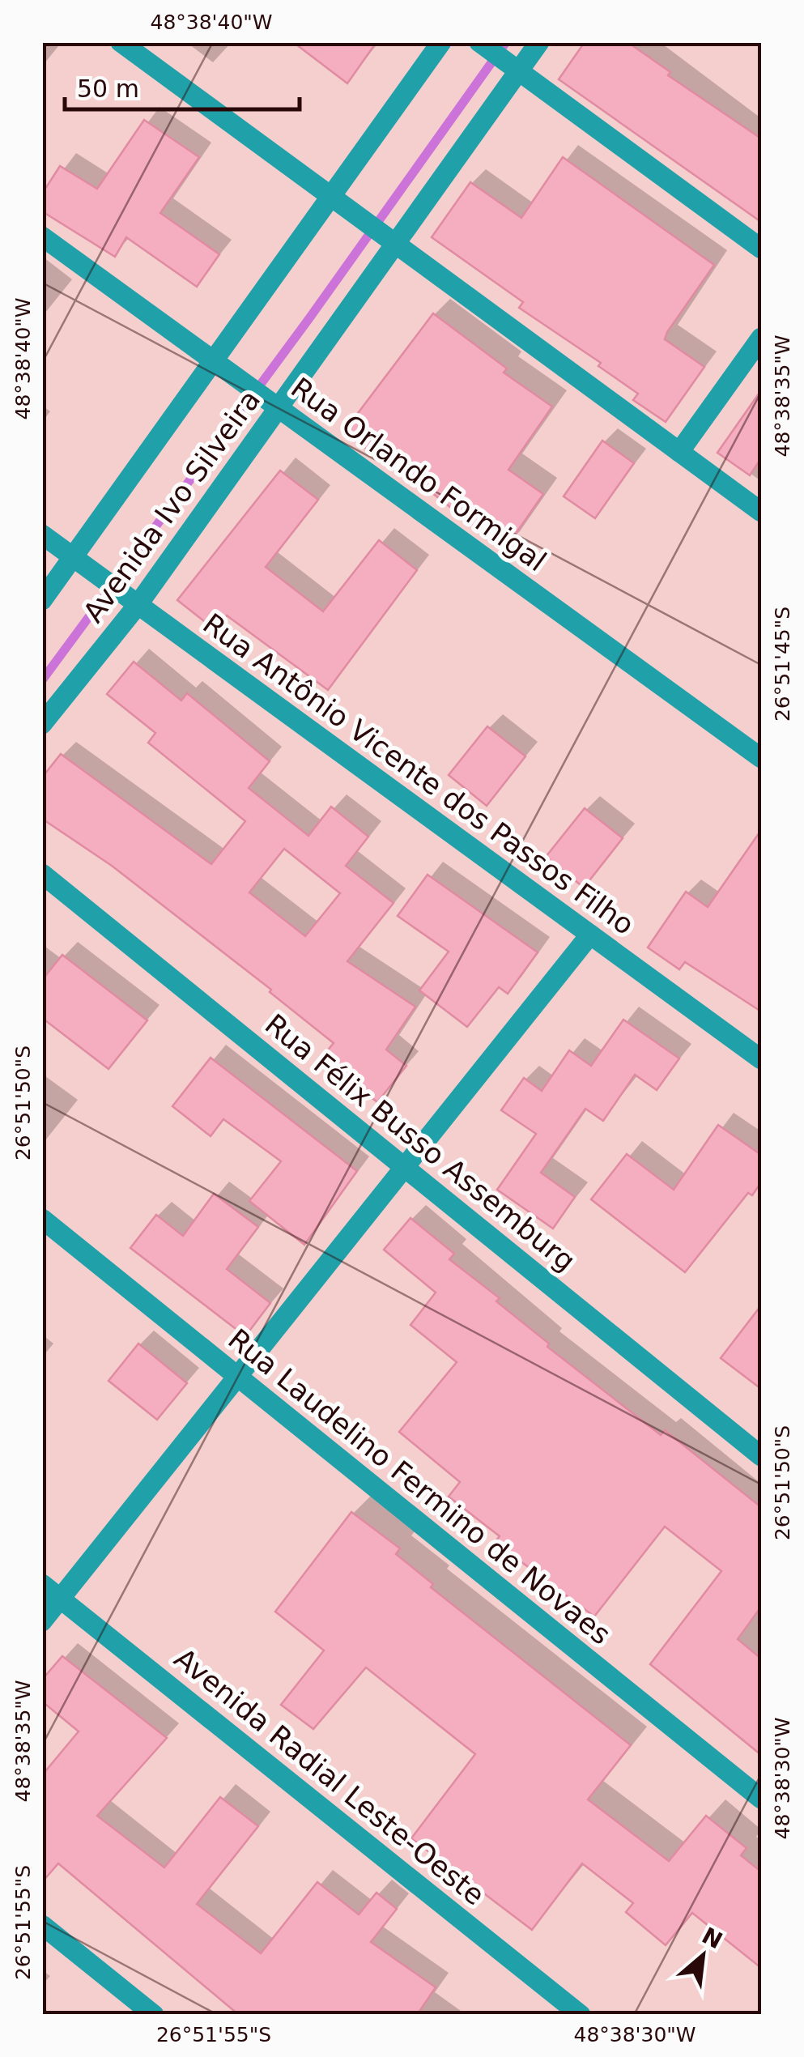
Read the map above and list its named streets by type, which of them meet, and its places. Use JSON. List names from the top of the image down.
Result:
{
  "streets": {
    "street": [
      "Rua Orlando Formigal",
      "Avenida Ivo Silveira",
      "Rua Antônio Vicente dos Passos Filho",
      "Rua Félix Busso Assemburg",
      "Rua Laudelino Fermino de Novaes",
      "Avenida Radial Leste-Oeste"
    ]
  },
  "crossings": [
    ["Rua Orlando Formigal", "Avenida Ivo Silveira"],
    ["Avenida Ivo Silveira", "Rua Antônio Vicente dos Passos Filho"]
  ],
  "scale_bar": "50 m",
  "north": "top right",
  "coordinates": [
    "48°38'40\"W",
    "48°38'35\"W",
    "26°51'45\"S",
    "26°51'50\"S",
    "48°38'30\"W",
    "26°51'55\"S"
  ]
}
